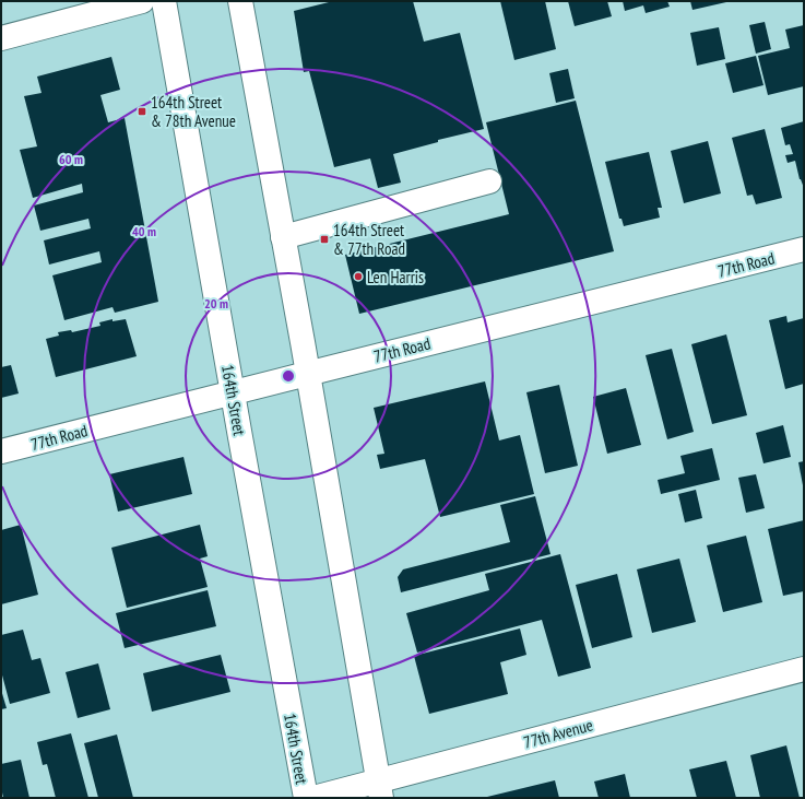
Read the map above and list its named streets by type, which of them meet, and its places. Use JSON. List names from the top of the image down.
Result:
{
  "streets": {
    "street": ["77th Road", "164th Street", "77th Avenue"]
  },
  "crossings": [
    ["77th Road", "164th Street"]
  ],
  "places": {
    "transit": ["164th Street & 78th Avenue", "164th Street & 77th Road"],
    "other": ["Len Harris"]
  },
  "rings": ["60 m", "40 m", "20 m"]
}
